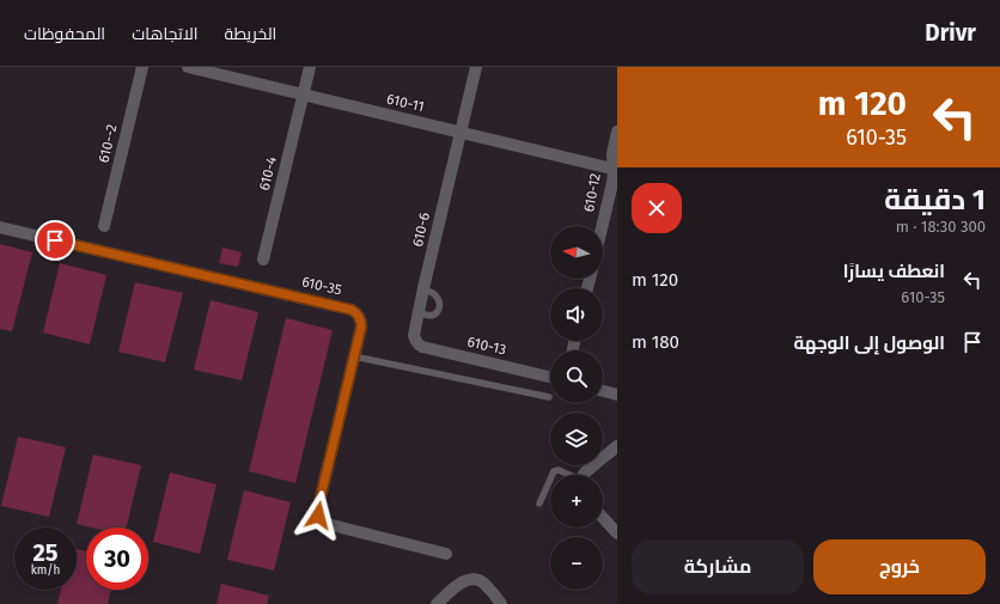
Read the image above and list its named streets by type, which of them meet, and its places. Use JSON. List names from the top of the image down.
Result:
{
  "streets": {
    "street": [
      "610-11",
      "610--2",
      "610-4",
      "610-12",
      "610-6",
      "610-35",
      "610-13"
    ]
  },
  "crossings": [
    ["610-11", "610-4"],
    ["610-11", "610-12"],
    ["610-11", "610-6"],
    ["610-6", "610-13"]
  ],
  "north": "left",
  "page": {
    "header": "Drivr",
    "nav": ["الخريطة", "الاتجاهات", "المحفوظات"],
    "turn": ["120 m", "610-35"],
    "heading": ["1 دقيقة", "300 m · 18:30"],
    "map_buttons": ["+", "−"],
    "list": [
      {
        "name": "انعطف يسارًا",
        "note": "610-35",
        "value": "120 m"
      },
      {
        "name": "الوصول إلى الوجهة",
        "value": "180 m"
      }
    ],
    "speed": "25 km/h",
    "limit": "30",
    "buttons": ["خروج", "مشاركة"]
  }
}
